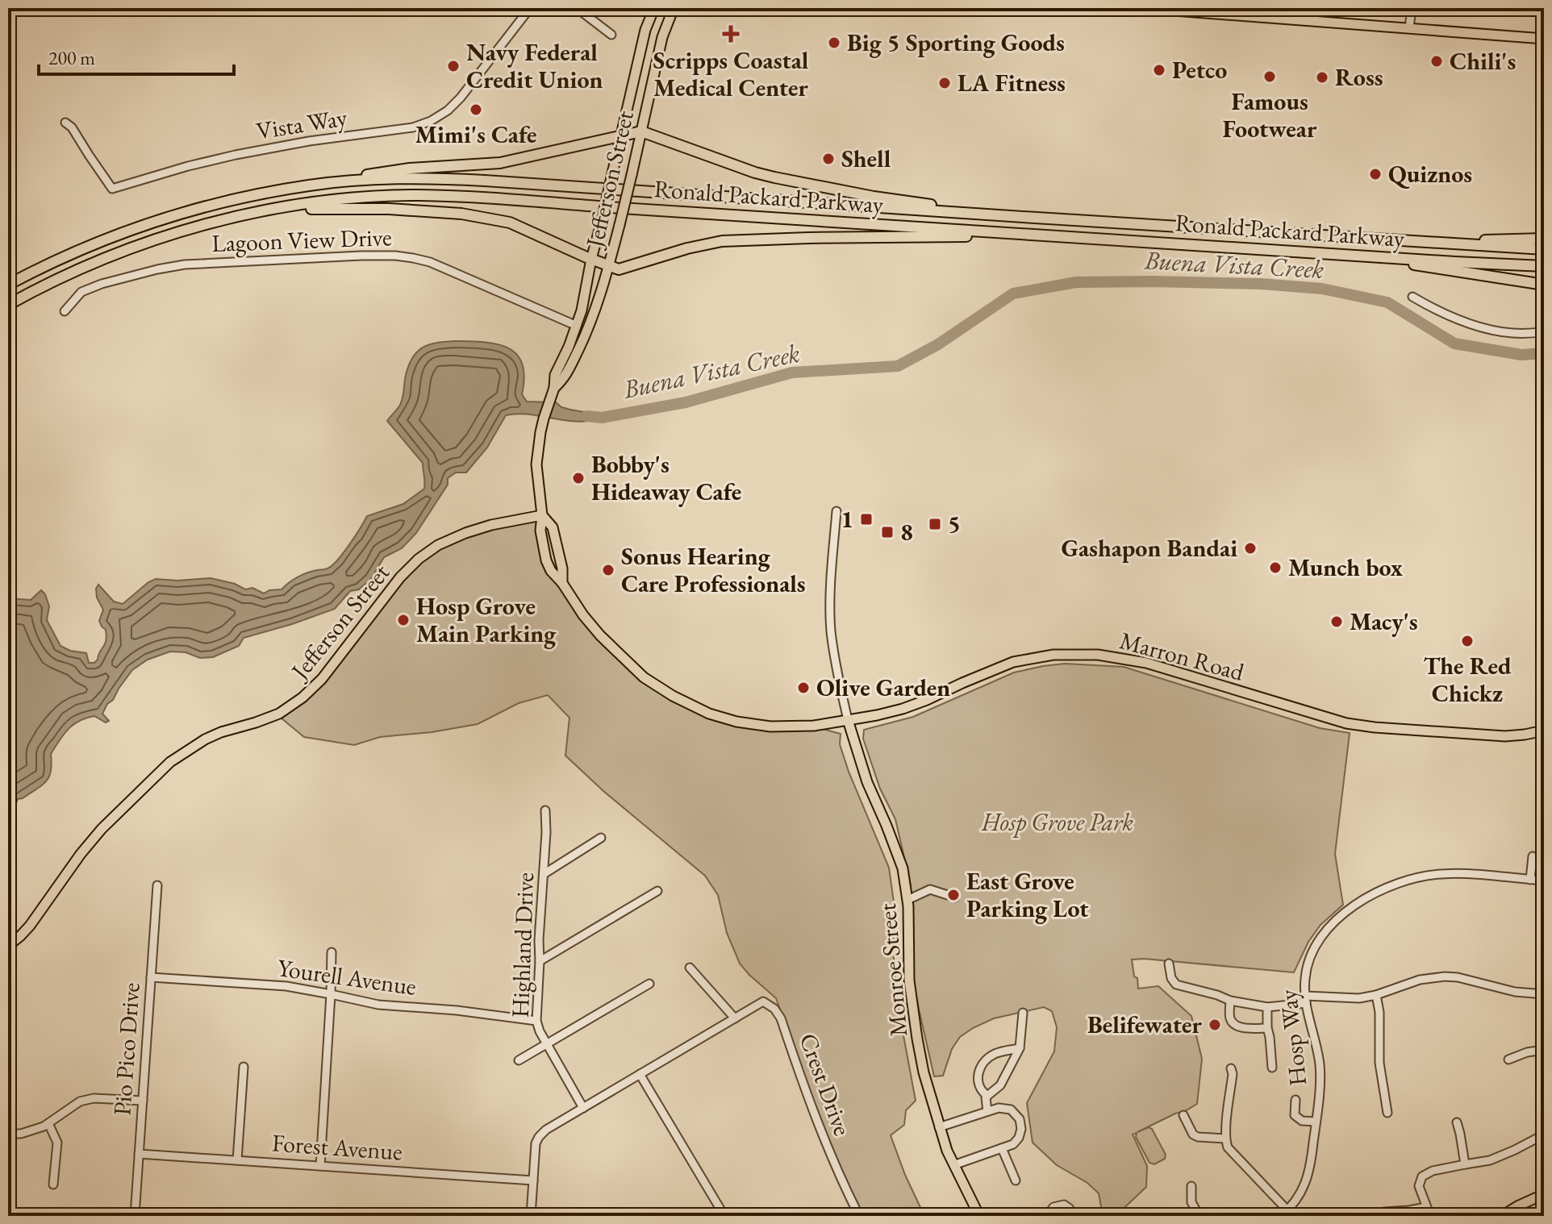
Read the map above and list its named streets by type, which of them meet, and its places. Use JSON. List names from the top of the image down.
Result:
{
  "streets": {
    "highway": ["Ronald Packard Parkway"],
    "main road": ["Jefferson Street", "Marron Road", "Monroe Street"],
    "street": [
      "Vista Way",
      "Lagoon View Drive",
      "Highland Drive",
      "Yourell Avenue",
      "Hosp Way",
      "Pio Pico Drive",
      "Crest Drive",
      "Forest Avenue"
    ]
  },
  "crossings": [
    ["Jefferson Street", "Lagoon View Drive"],
    ["Jefferson Street", "Marron Road"],
    ["Marron Road", "Monroe Street"],
    ["Highland Drive", "Yourell Avenue"],
    ["Yourell Avenue", "Pio Pico Drive"],
    ["Pio Pico Drive", "Forest Avenue"]
  ],
  "water": ["Buena Vista Creek"],
  "parks": ["Hosp Grove Park"],
  "places": {
    "health": ["Scripps Coastal Medical Center"],
    "other": [
      "Big 5 Sporting Goods",
      "Chili's",
      "Navy Federal Credit Union",
      "Petco",
      "Famous Footwear",
      "Ross",
      "LA Fitness",
      "Mimi's Cafe",
      "Shell",
      "Quiznos",
      "Bobby's Hideaway Cafe",
      "Gashapon Bandai",
      "Munch box",
      "Sonus Hearing Care Professionals",
      "Hosp Grove Main Parking",
      "Macy's",
      "The Red Chickz",
      "Olive Garden",
      "East Grove Parking Lot",
      "Belifewater"
    ],
    "transit": ["1", "5", "8"]
  },
  "scale_bar": "200 m"
}
